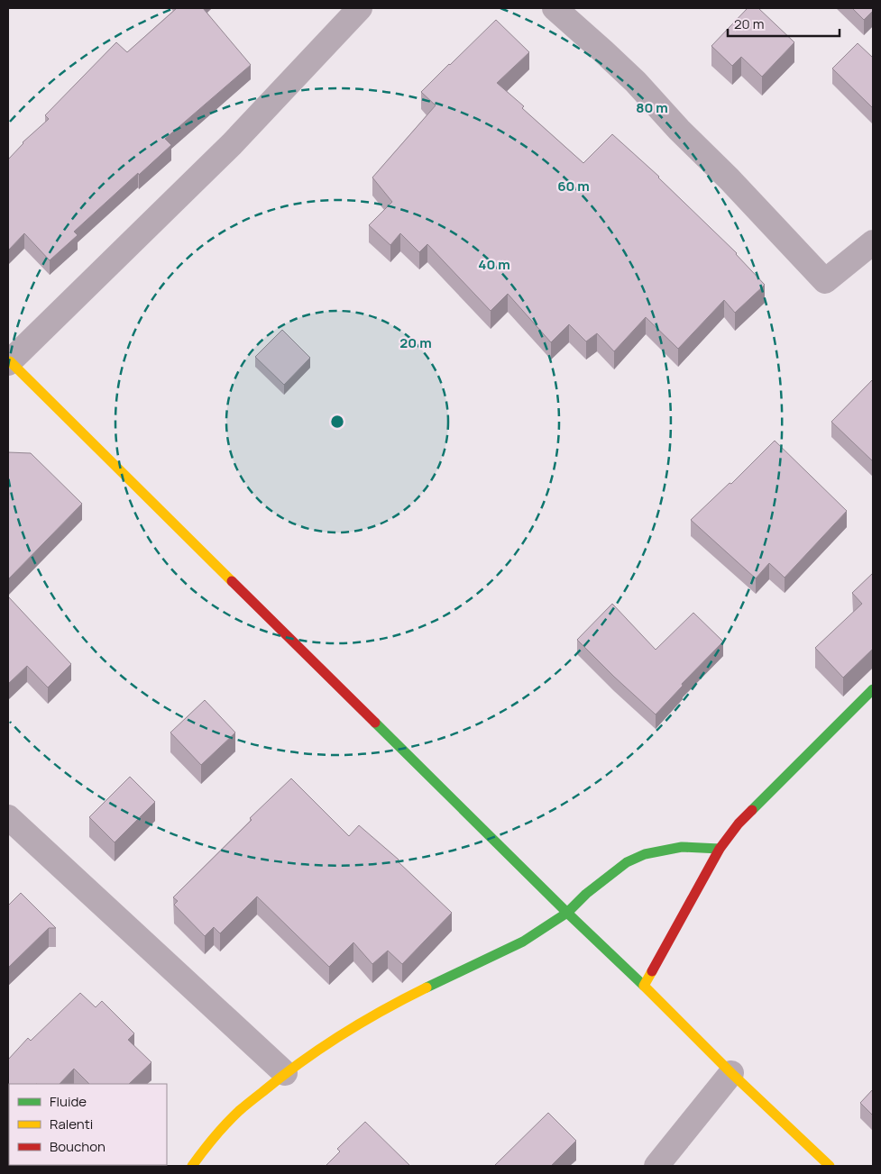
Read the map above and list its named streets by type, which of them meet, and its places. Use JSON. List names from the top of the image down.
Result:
{
  "legend": ["Fluide", "Ralenti", "Bouchon"],
  "scale_bar": "20 m",
  "rings": [
    "80 m",
    "60 m",
    "40 m",
    "20 m"
  ]
}
